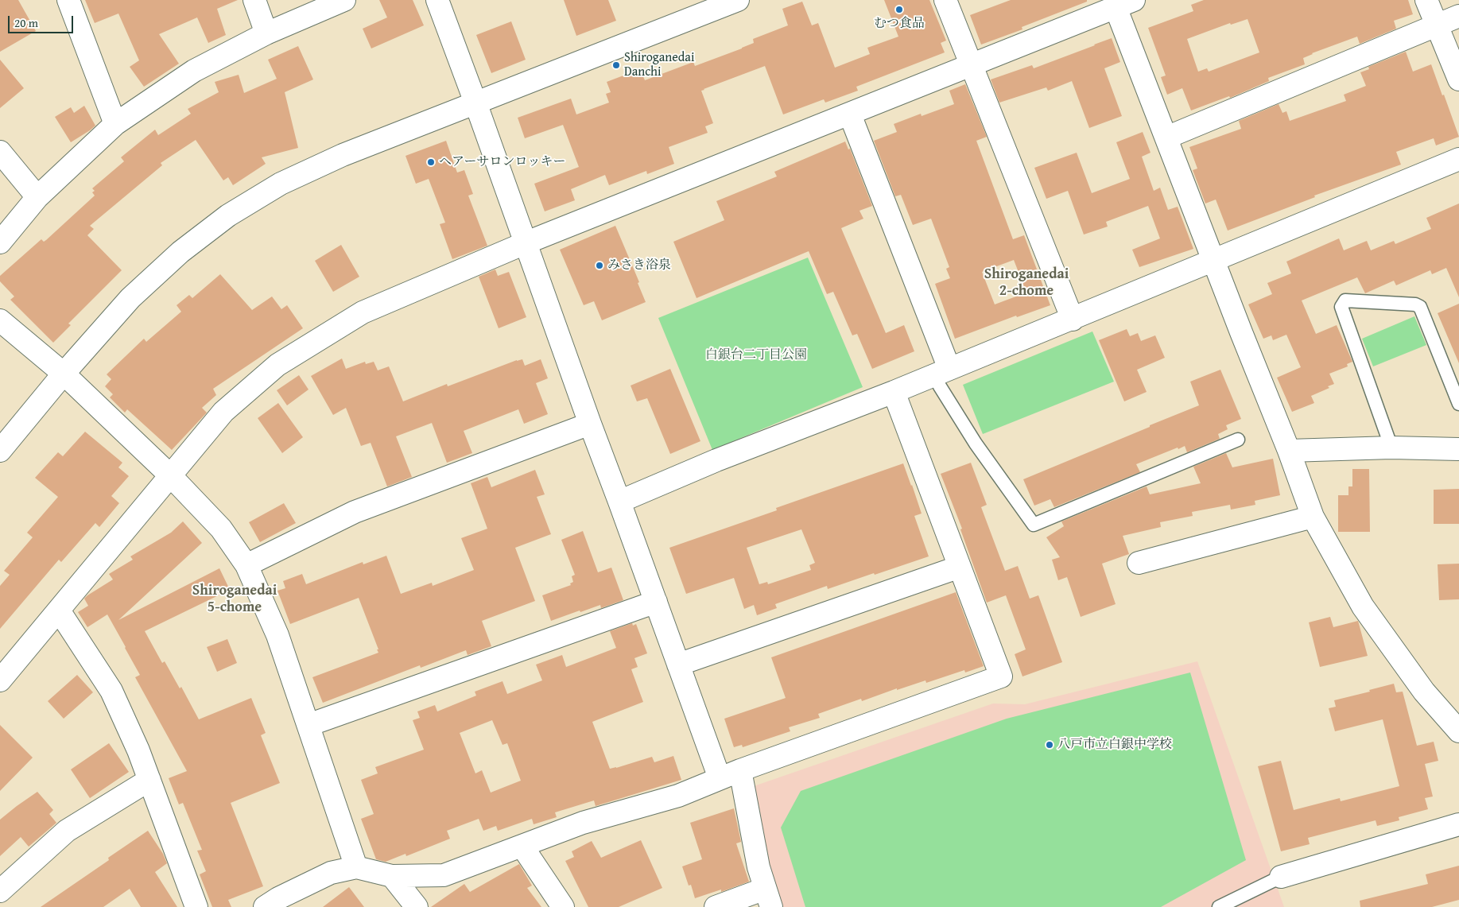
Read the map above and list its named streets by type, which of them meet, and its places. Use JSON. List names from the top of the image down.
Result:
{
  "districts": ["Shiroganedai 2-chome", "Shiroganedai 5-chome"],
  "parks": ["白銀台二丁目公園"],
  "places": [
    "むつ食品",
    "Shiroganedai Danchi",
    "ヘアーサロンロッキー",
    "みさき浴泉",
    "八戸市立白銀中学校"
  ],
  "scale_bar": "20 m"
}
